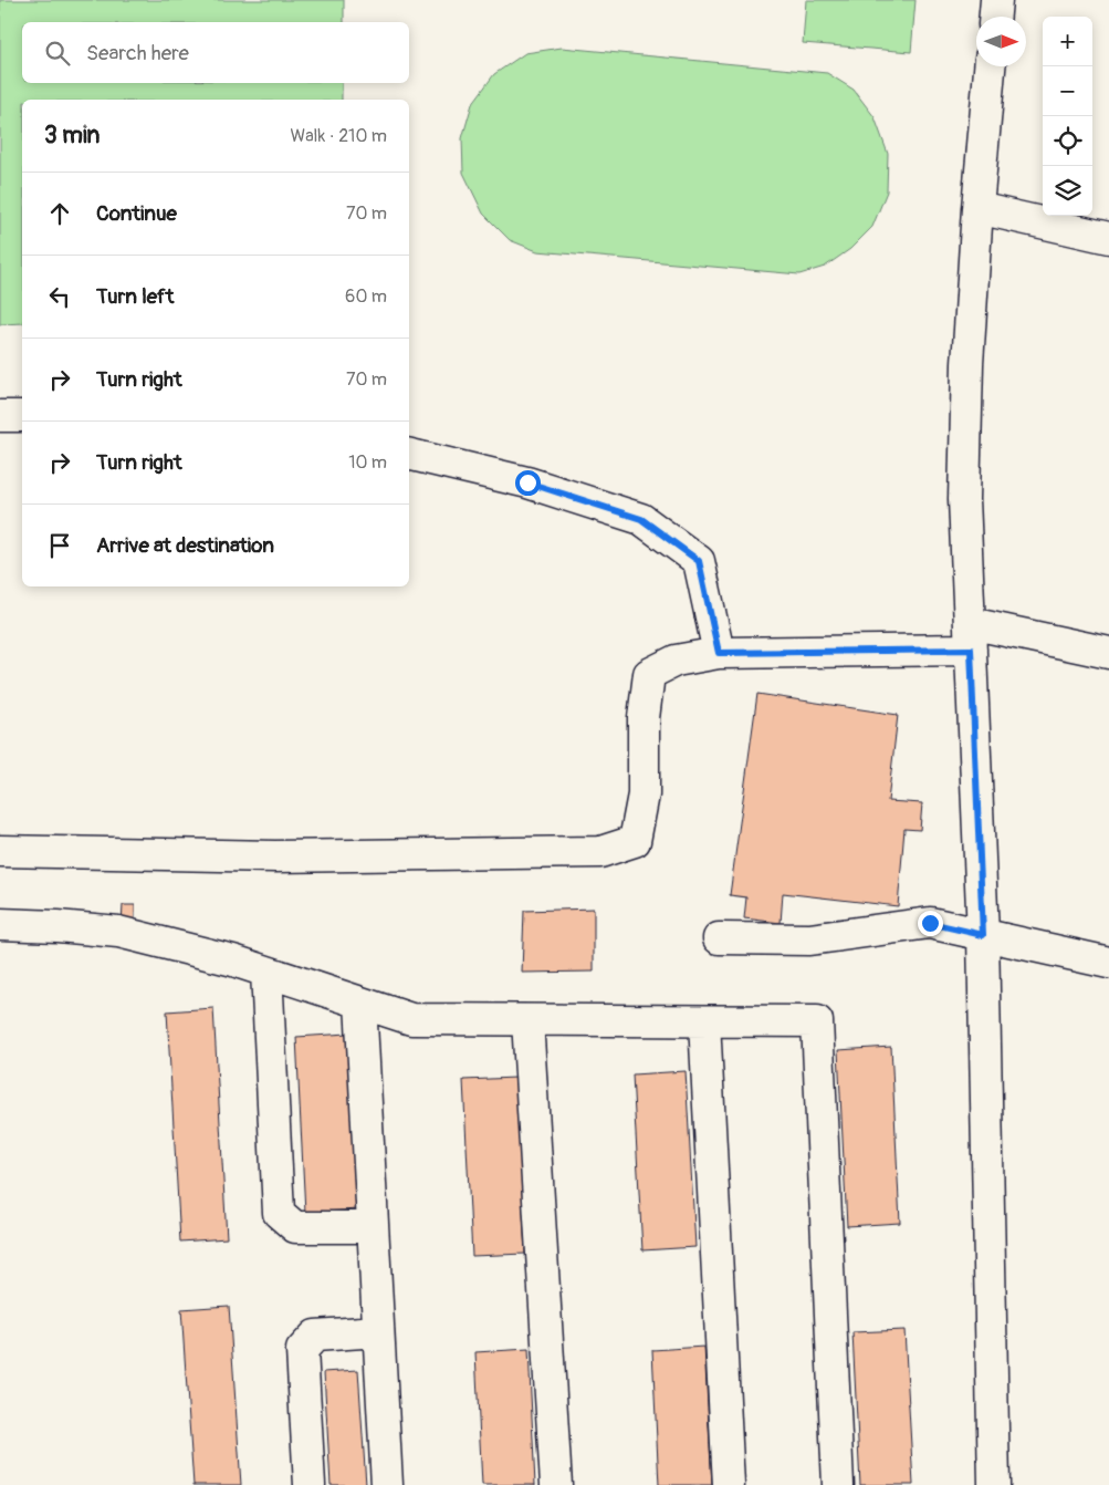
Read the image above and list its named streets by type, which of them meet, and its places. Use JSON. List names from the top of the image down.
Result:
{
  "north": "right",
  "page": {
    "map_buttons": ["+", "−"],
    "search": "Search here",
    "heading": ["3 min", "Walk · 210 m"],
    "list": [
      ["Continue", "70 m"],
      ["Turn left", "60 m"],
      ["Turn right", "70 m"],
      ["Turn right", "10 m"],
      "Arrive at destination"
    ]
  }
}
